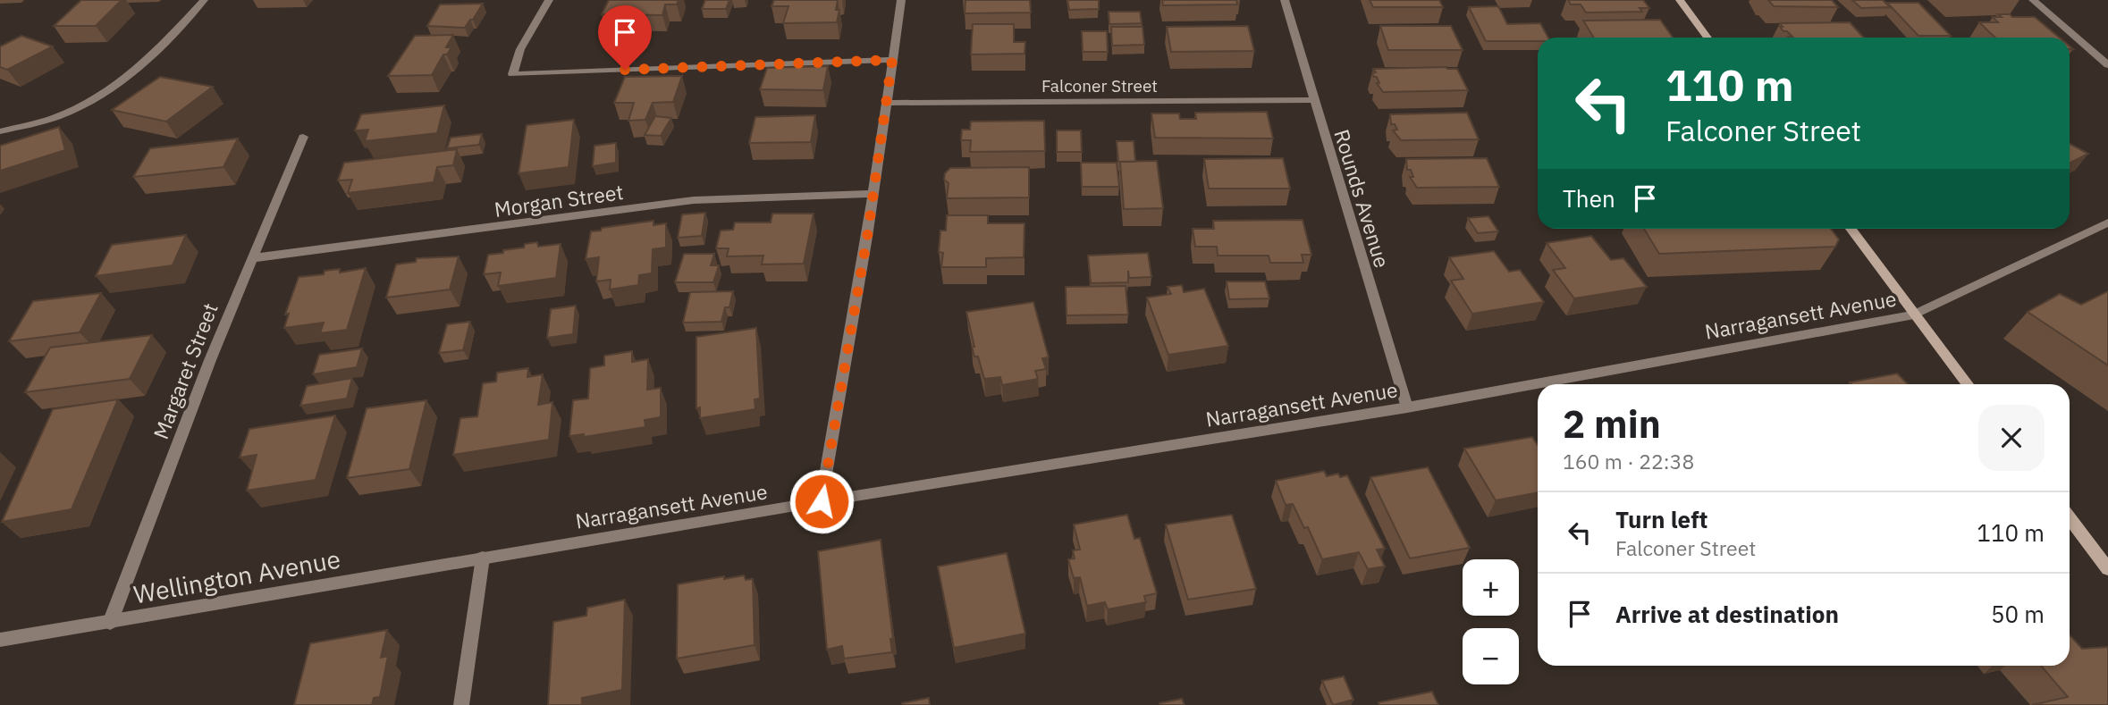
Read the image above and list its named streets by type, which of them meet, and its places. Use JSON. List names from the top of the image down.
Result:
{
  "streets": {
    "street": [
      "Falconer Street",
      "Rounds Avenue",
      "Morgan Street",
      "Narragansett Avenue",
      "Margaret Street",
      "Wellington Avenue"
    ]
  },
  "crossings": [
    ["Falconer Street", "Rounds Avenue"],
    ["Rounds Avenue", "Narragansett Avenue"],
    ["Morgan Street", "Margaret Street"],
    ["Narragansett Avenue", "Wellington Avenue"],
    ["Margaret Street", "Wellington Avenue"]
  ],
  "page": {
    "turn": ["110 m", "Falconer Street"],
    "then": "Then",
    "heading": ["2 min", "160 m · 22:38"],
    "list": [
      {
        "name": "Turn left",
        "note": "Falconer Street",
        "value": "110 m"
      },
      {
        "name": "Arrive at destination",
        "value": "50 m"
      }
    ],
    "map_buttons": ["+", "−"]
  }
}
